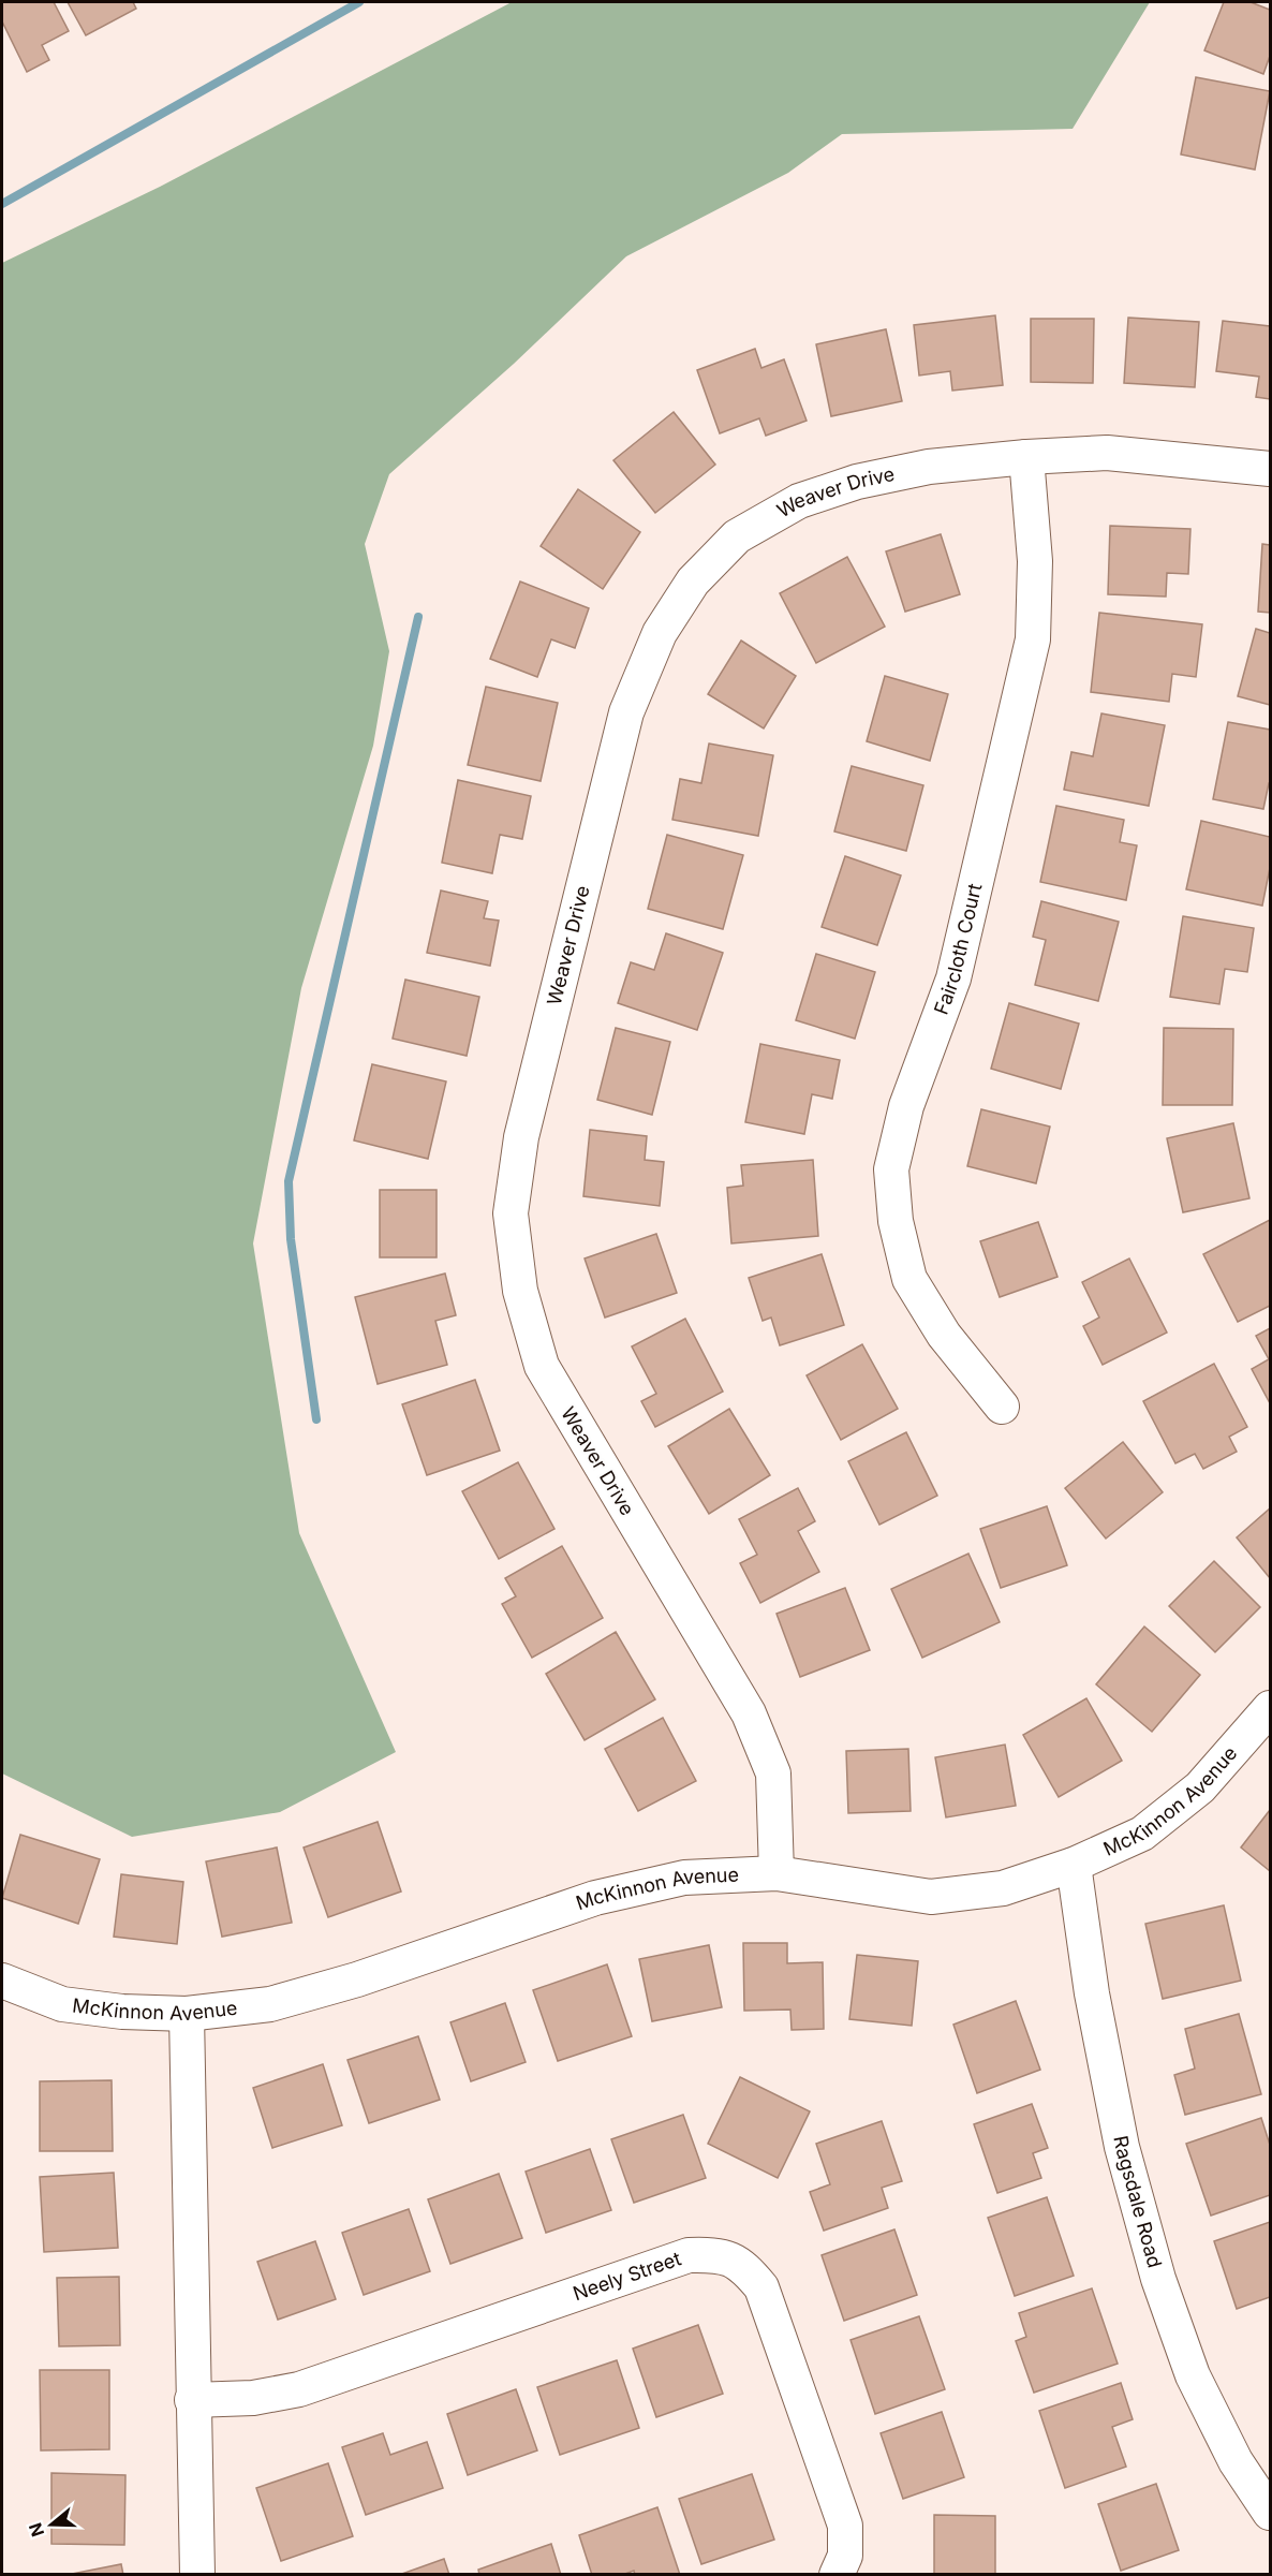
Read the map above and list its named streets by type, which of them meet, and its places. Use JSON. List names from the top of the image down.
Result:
{
  "streets": {
    "street": [
      "Weaver Drive",
      "Faircloth Court",
      "McKinnon Avenue",
      "Ragsdale Road",
      "Neely Street"
    ]
  },
  "crossings": [
    ["Weaver Drive", "Faircloth Court"],
    ["Weaver Drive", "McKinnon Avenue"],
    ["McKinnon Avenue", "Ragsdale Road"]
  ],
  "north": "left"
}
